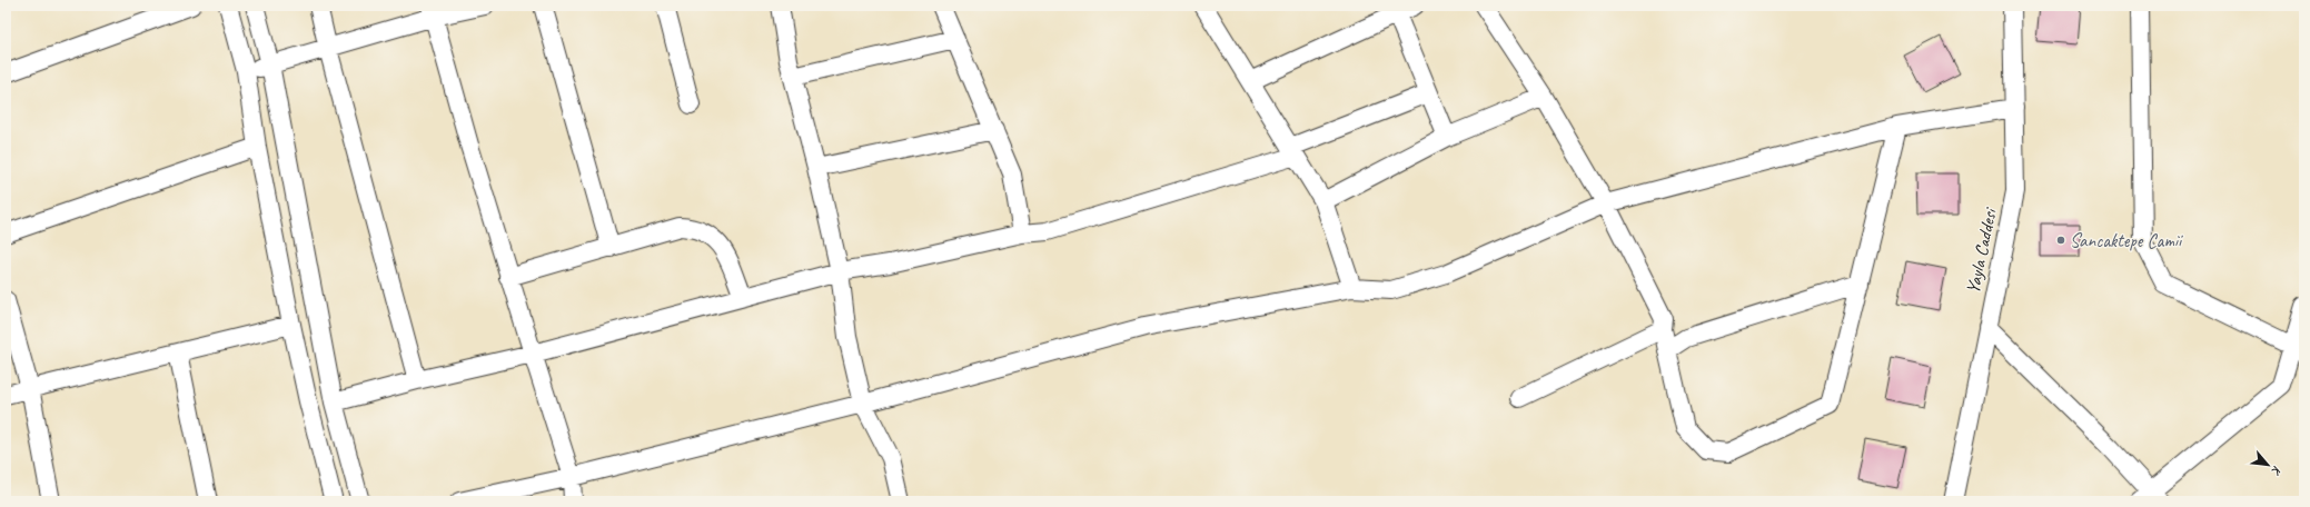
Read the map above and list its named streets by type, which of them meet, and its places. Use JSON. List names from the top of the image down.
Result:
{
  "streets": {
    "street": ["Yayla Caddesi"]
  },
  "places": ["Sancaktepe Camii"],
  "north": "bottom right"
}
